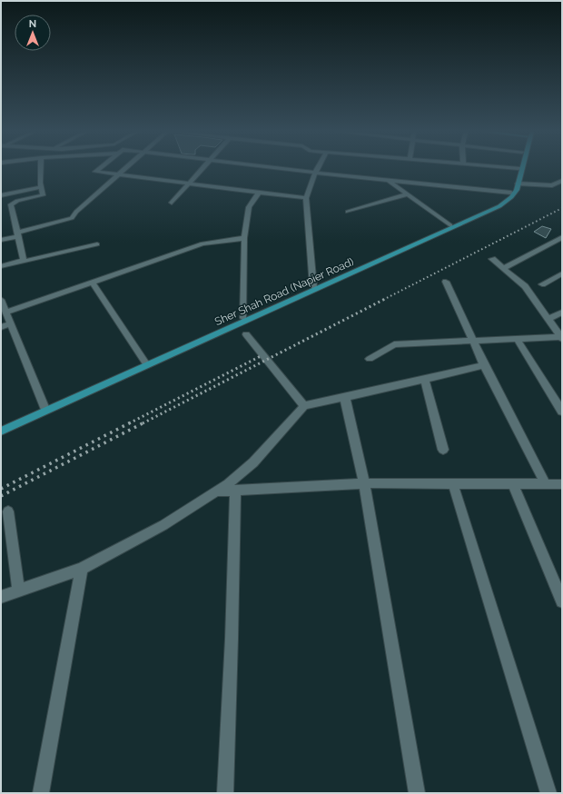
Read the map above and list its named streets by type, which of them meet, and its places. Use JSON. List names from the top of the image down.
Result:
{
  "streets": {
    "main road": ["Sher Shah Road (Napier Road)"]
  },
  "north": "top"
}
